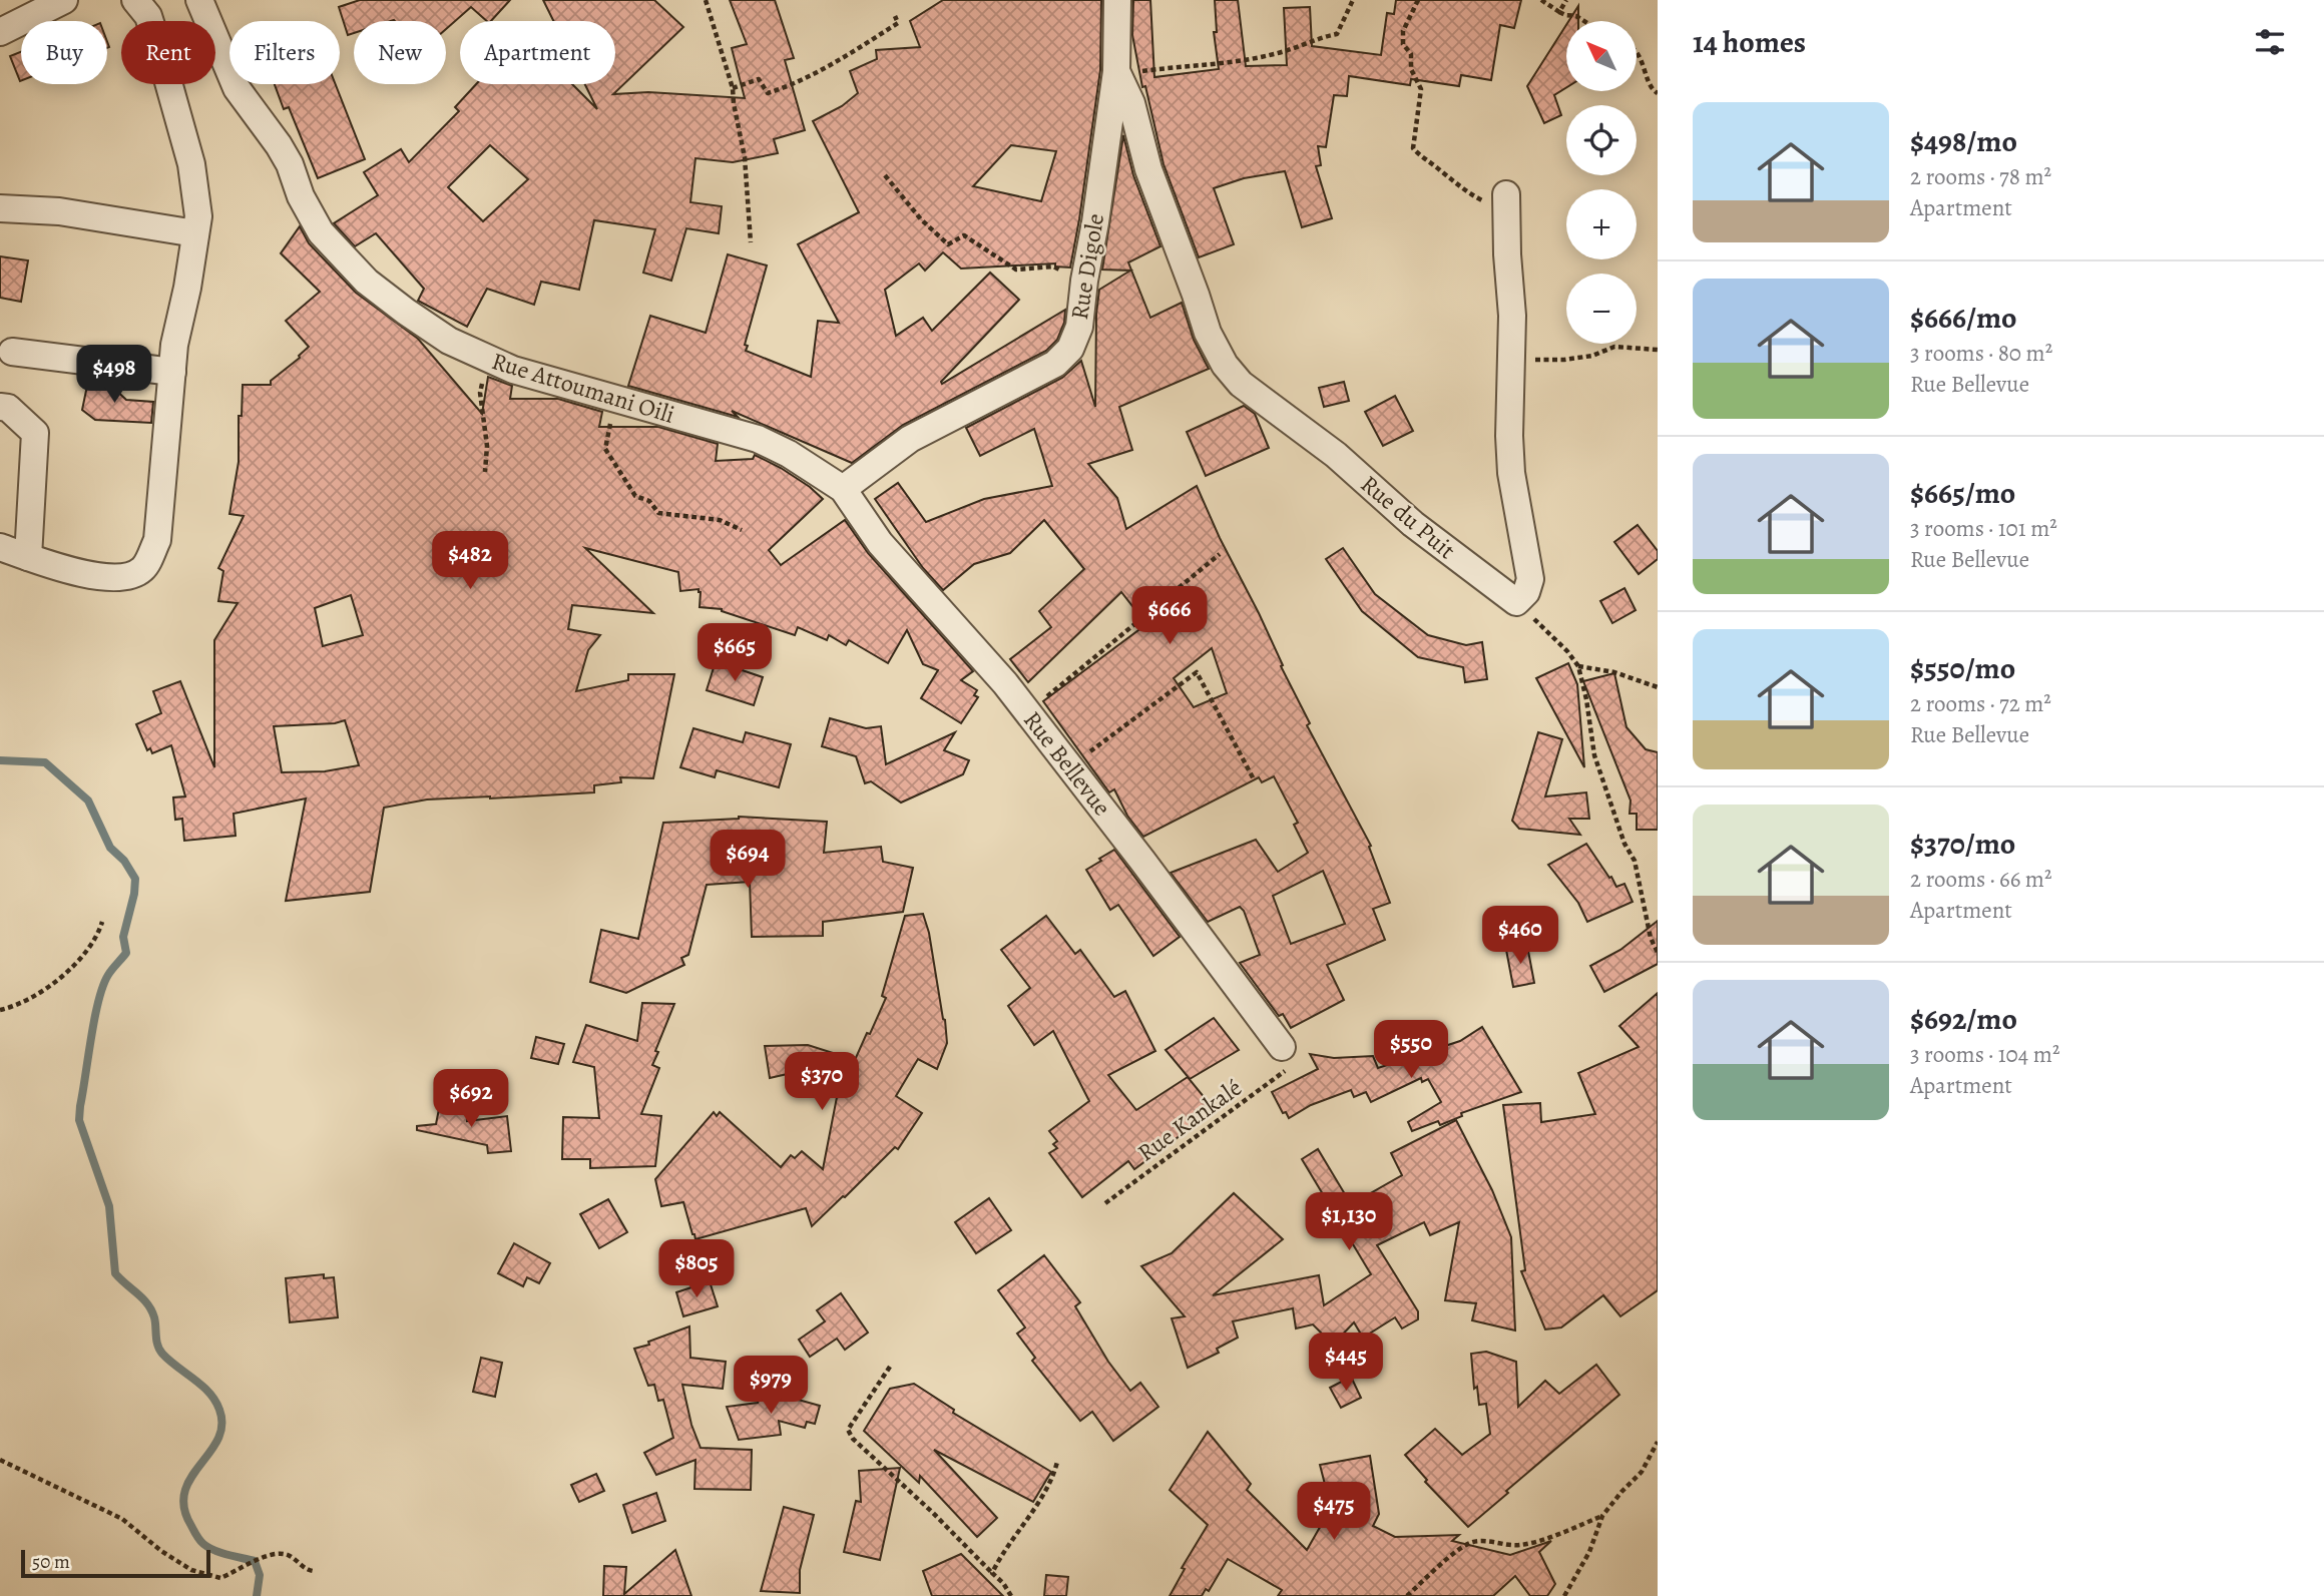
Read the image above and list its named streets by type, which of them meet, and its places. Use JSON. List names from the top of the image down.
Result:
{
  "streets": {
    "street": [
      "Rue Digole",
      "Rue Attoumani Oili",
      "Rue du Puit",
      "Rue Bellevue"
    ],
    "path": ["Rue Kankalé"]
  },
  "crossings": [
    ["Rue Digole", "Rue Attoumani Oili"],
    ["Rue Digole", "Rue du Puit"],
    ["Rue Digole", "Rue Bellevue"],
    ["Rue Attoumani Oili", "Rue Bellevue"],
    ["Rue Bellevue", "Rue Kankalé"]
  ],
  "scale_bar": "50 m",
  "north": "top left",
  "page": {
    "heading": "14 homes",
    "map_buttons": ["+", "−"],
    "chip": [
      "Buy",
      "Rent",
      "Filters",
      "New",
      "Apartment"
    ],
    "list": [
      {
        "name": "$498/mo",
        "note": "2 rooms · 78 m² · Apartment"
      },
      {
        "name": "$666/mo",
        "note": "3 rooms · 80 m² · Rue Bellevue"
      },
      {
        "name": "$665/mo",
        "note": "3 rooms · 101 m² · Rue Bellevue"
      },
      {
        "name": "$550/mo",
        "note": "2 rooms · 72 m² · Rue Bellevue"
      },
      {
        "name": "$370/mo",
        "note": "2 rooms · 66 m² · Apartment"
      },
      {
        "name": "$692/mo",
        "note": "3 rooms · 104 m² · Apartment"
      }
    ],
    "price": [
      "$498",
      "$482",
      "$666",
      "$665",
      "$694",
      "$460",
      "$550",
      "$370",
      "$692",
      "$1,130",
      "$805",
      "$445",
      "$979",
      "$475"
    ],
    "scale": "50 m"
  }
}
